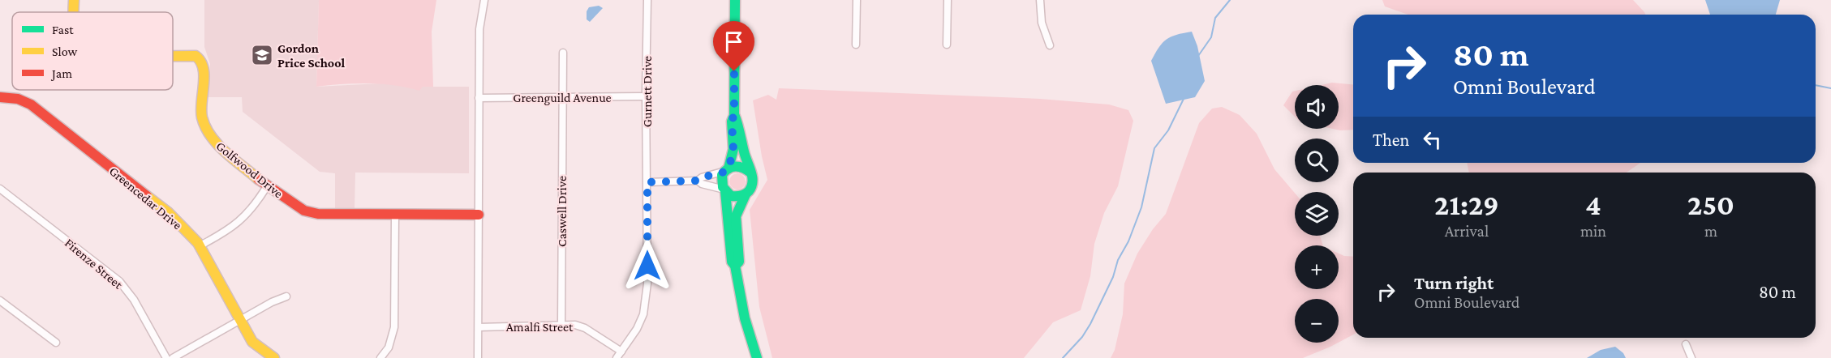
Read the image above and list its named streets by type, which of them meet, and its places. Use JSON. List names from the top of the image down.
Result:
{
  "streets": {
    "street": [
      "Gurnett Drive",
      "Greenguild Avenue",
      "Golfwood Drive",
      "Greencedar Drive",
      "Caswell Drive",
      "Firenze Street",
      "Amalfi Street"
    ]
  },
  "crossings": [
    ["Gurnett Drive", "Greenguild Avenue"],
    ["Gurnett Drive", "Amalfi Street"],
    ["Greenguild Avenue", "Caswell Drive"],
    ["Caswell Drive", "Amalfi Street"]
  ],
  "places": {
    "school or university": ["Gordon Price School"]
  },
  "legend": ["Fast", "Slow", "Jam"],
  "page": {
    "turn": ["80 m", "Omni Boulevard"],
    "map_buttons": ["+", "−"],
    "then": "Then",
    "eta": [
      "21:29",
      "Arrival",
      "4",
      "min",
      "250",
      "m"
    ],
    "list": [
      {
        "name": "Turn right",
        "note": "Omni Boulevard",
        "value": "80 m"
      }
    ]
  }
}
